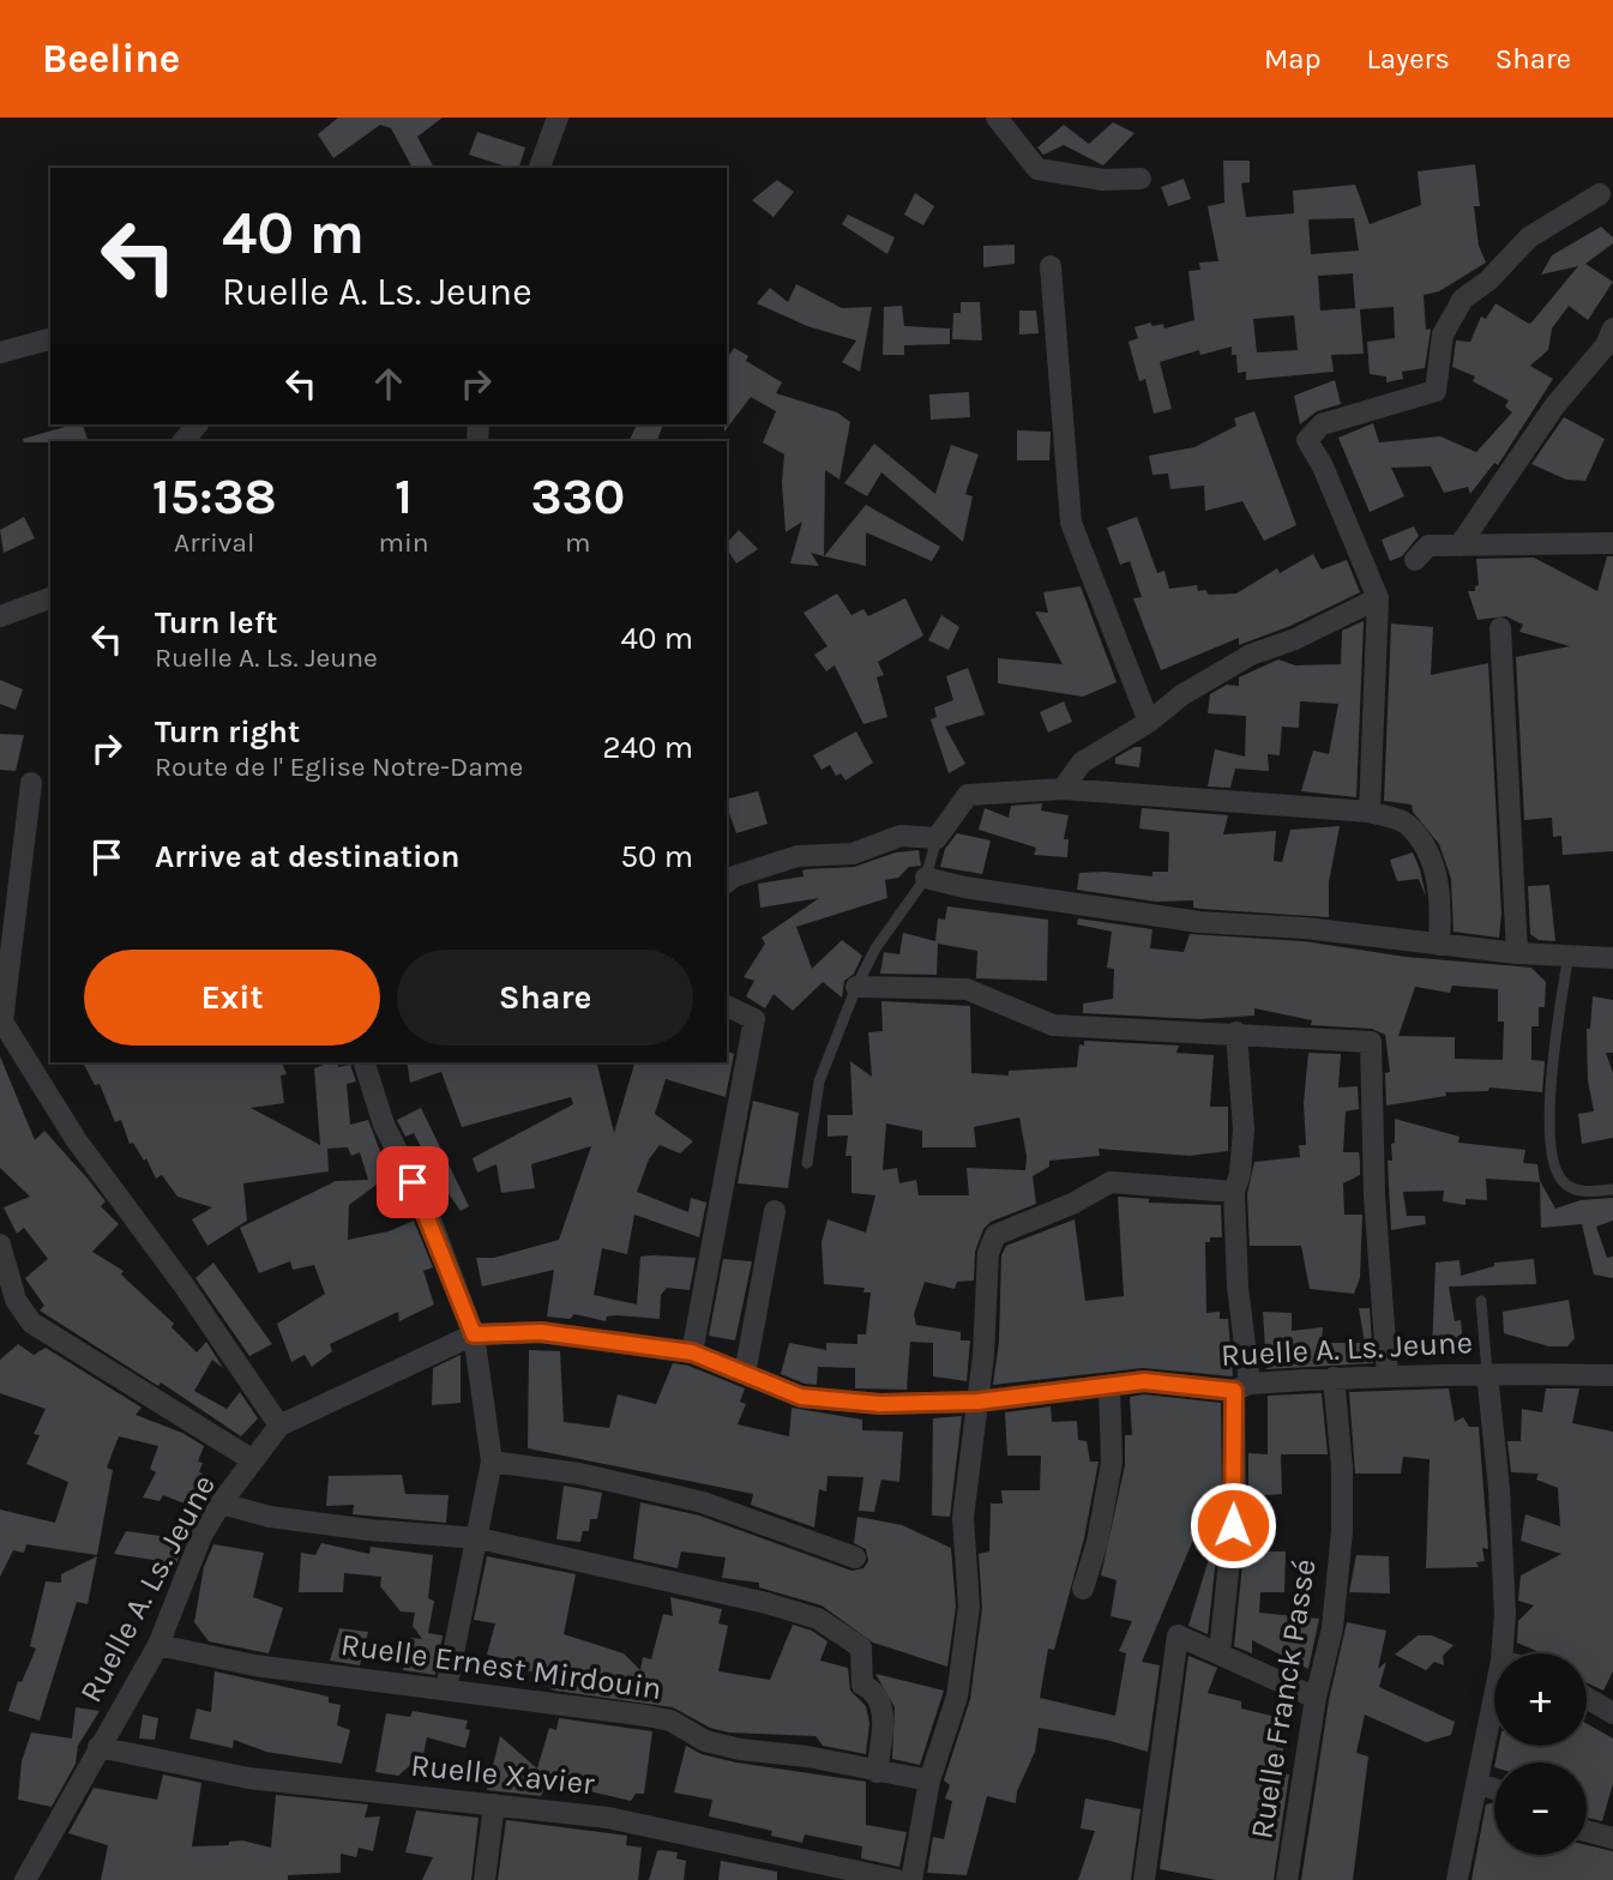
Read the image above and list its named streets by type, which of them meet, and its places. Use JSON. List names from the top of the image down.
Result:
{
  "streets": {
    "street": [
      "Ruelle A. Ls. Jeune",
      "Ruelle Ernest Mirdouin",
      "Ruelle Franck Passé",
      "Ruelle Xavier"
    ]
  },
  "crossings": [
    ["Ruelle A. Ls. Jeune", "Ruelle Ernest Mirdouin"],
    ["Ruelle A. Ls. Jeune", "Ruelle Franck Passé"],
    ["Ruelle A. Ls. Jeune", "Ruelle Xavier"]
  ],
  "page": {
    "header": "Beeline",
    "nav": ["Map", "Layers", "Share"],
    "turn": ["40 m", "Ruelle A. Ls. Jeune"],
    "eta": [
      "15:38",
      "Arrival",
      "1",
      "min",
      "330",
      "m"
    ],
    "list": [
      {
        "name": "Turn left",
        "note": "Ruelle A. Ls. Jeune",
        "value": "40 m"
      },
      {
        "name": "Turn right",
        "note": "Route de l' Eglise Notre-Dame",
        "value": "240 m"
      },
      {
        "name": "Arrive at destination",
        "value": "50 m"
      }
    ],
    "buttons": ["Exit", "Share"],
    "map_buttons": ["+", "−"]
  }
}
